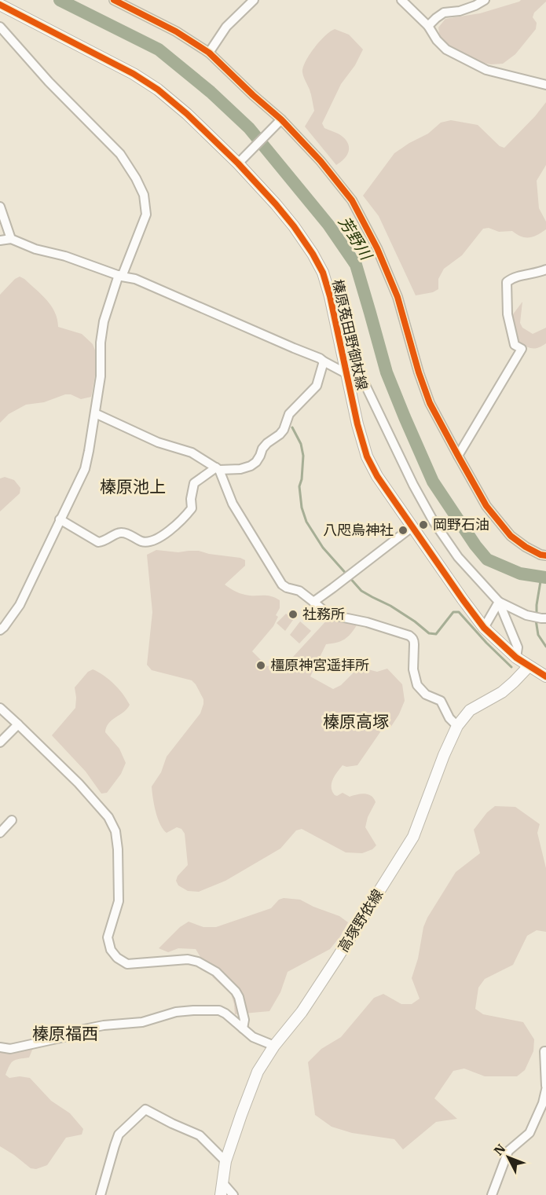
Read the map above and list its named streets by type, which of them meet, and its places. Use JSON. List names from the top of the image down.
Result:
{
  "streets": {
    "main road": ["榛原菟田野御杖線", "高塚野依線"]
  },
  "crossings": [
    ["榛原菟田野御杖線", "高塚野依線"]
  ],
  "districts": ["榛原池上", "榛原高塚", "榛原福西"],
  "water": ["芳野川"],
  "places": [
    "岡野石油",
    "八咫烏神社",
    "社務所",
    "橿原神宮遥拝所"
  ],
  "north": "top left"
}
